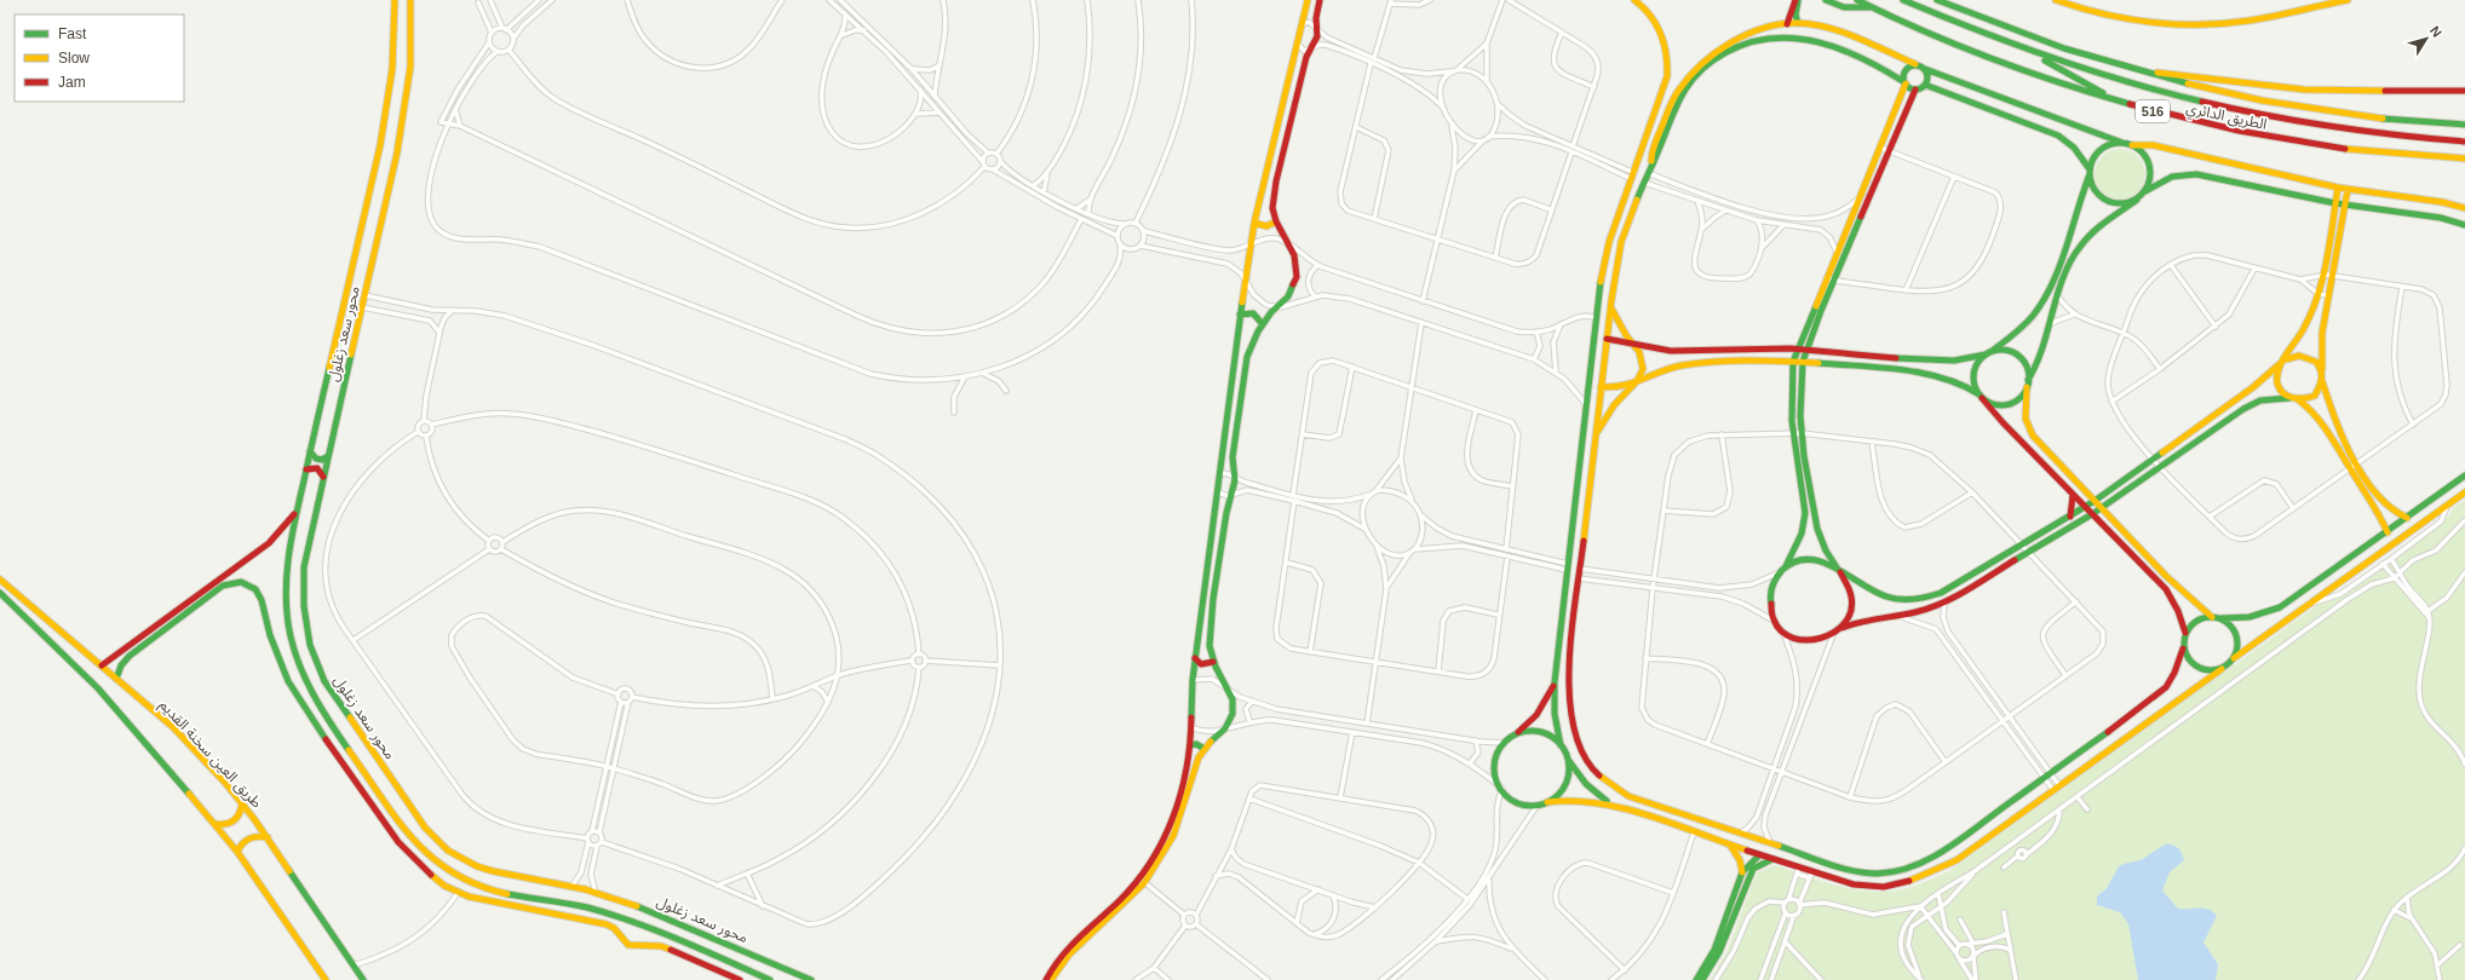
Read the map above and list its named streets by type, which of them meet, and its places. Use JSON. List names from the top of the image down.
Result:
{
  "streets": {
    "main road": [
      "516",
      "الطريق الدائري",
      "محور سعد زغلول",
      "طريق العين سخنة القديم"
    ]
  },
  "crossings": [
    ["516", "الطريق الدائري"]
  ],
  "legend": ["Fast", "Slow", "Jam"],
  "north": "top right"
}
